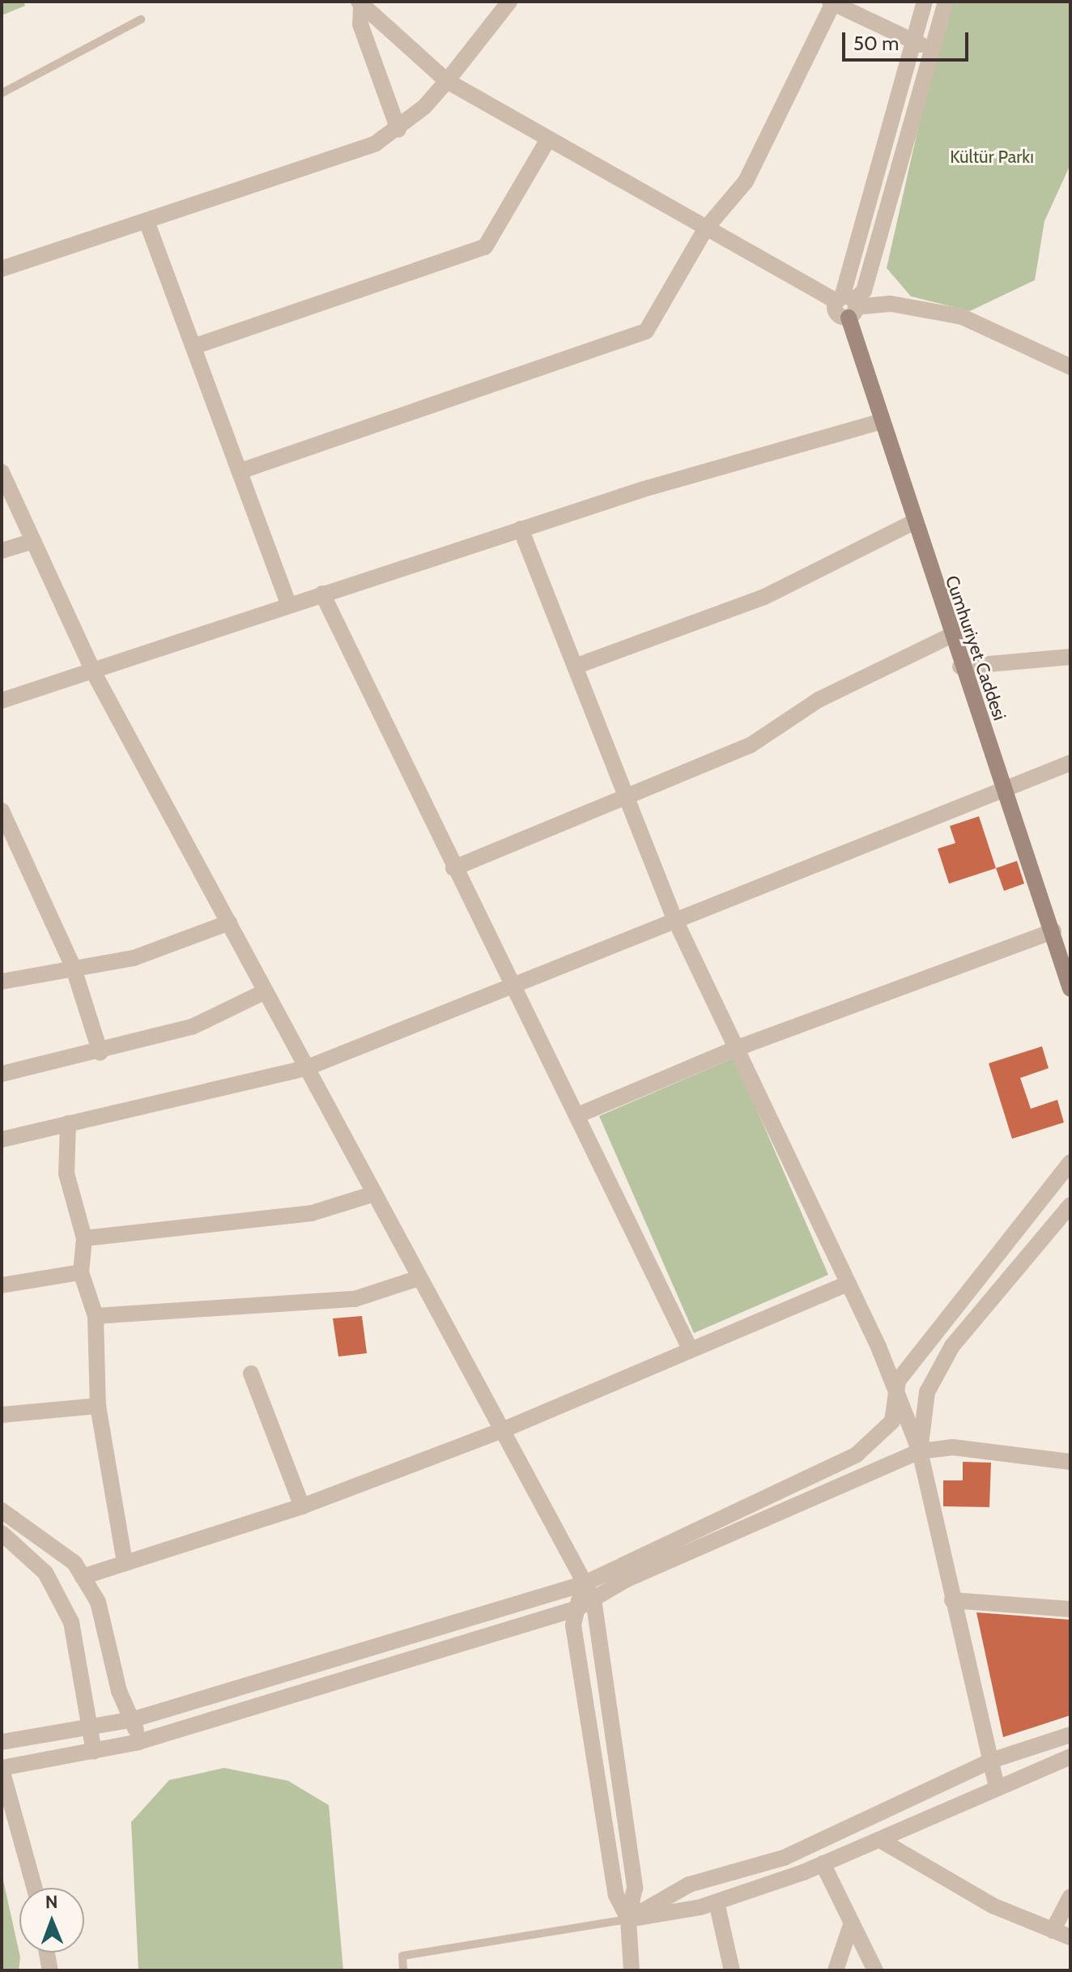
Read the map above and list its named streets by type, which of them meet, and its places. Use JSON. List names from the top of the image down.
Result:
{
  "streets": {
    "main road": ["Cumhuriyet Caddesi"]
  },
  "parks": ["Kültür Parkı"],
  "scale_bar": "50 m",
  "north": "top"
}
